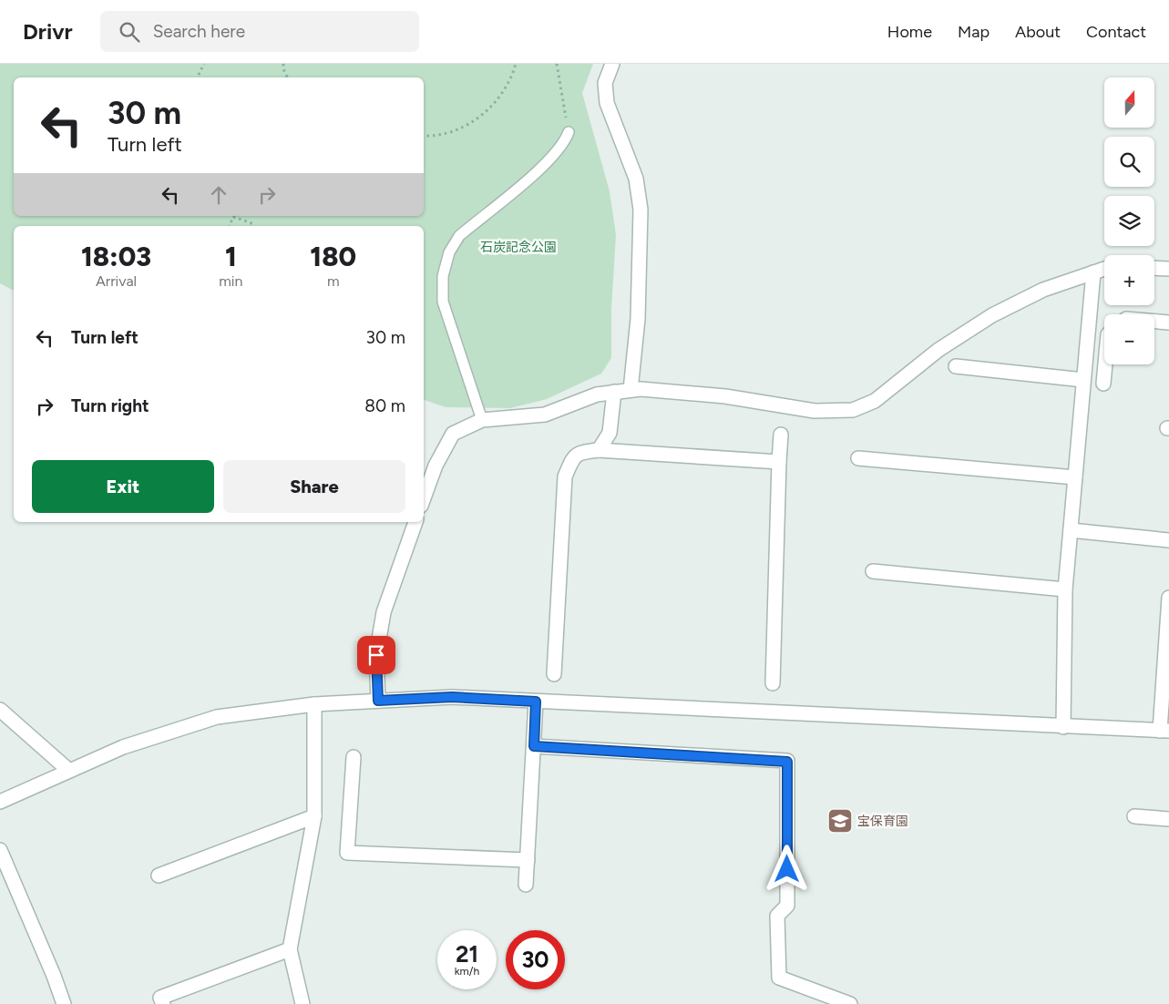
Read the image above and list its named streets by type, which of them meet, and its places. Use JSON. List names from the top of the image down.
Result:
{
  "parks": ["石炭記念公園"],
  "places": {
    "school or university": ["宝保育園"]
  },
  "north": "top",
  "page": {
    "header": "Drivr",
    "search": "Search here",
    "nav": [
      "Home",
      "Map",
      "About",
      "Contact"
    ],
    "map_buttons": ["+", "−"],
    "turn": ["30 m", "Turn left"],
    "eta": [
      "18:03",
      "Arrival",
      "1",
      "min",
      "180",
      "m"
    ],
    "list": [
      {
        "name": "Turn left",
        "value": "30 m"
      },
      {
        "name": "Turn right",
        "value": "80 m"
      }
    ],
    "buttons": ["Exit", "Share"],
    "speed": "21 km/h",
    "limit": "30"
  }
}
